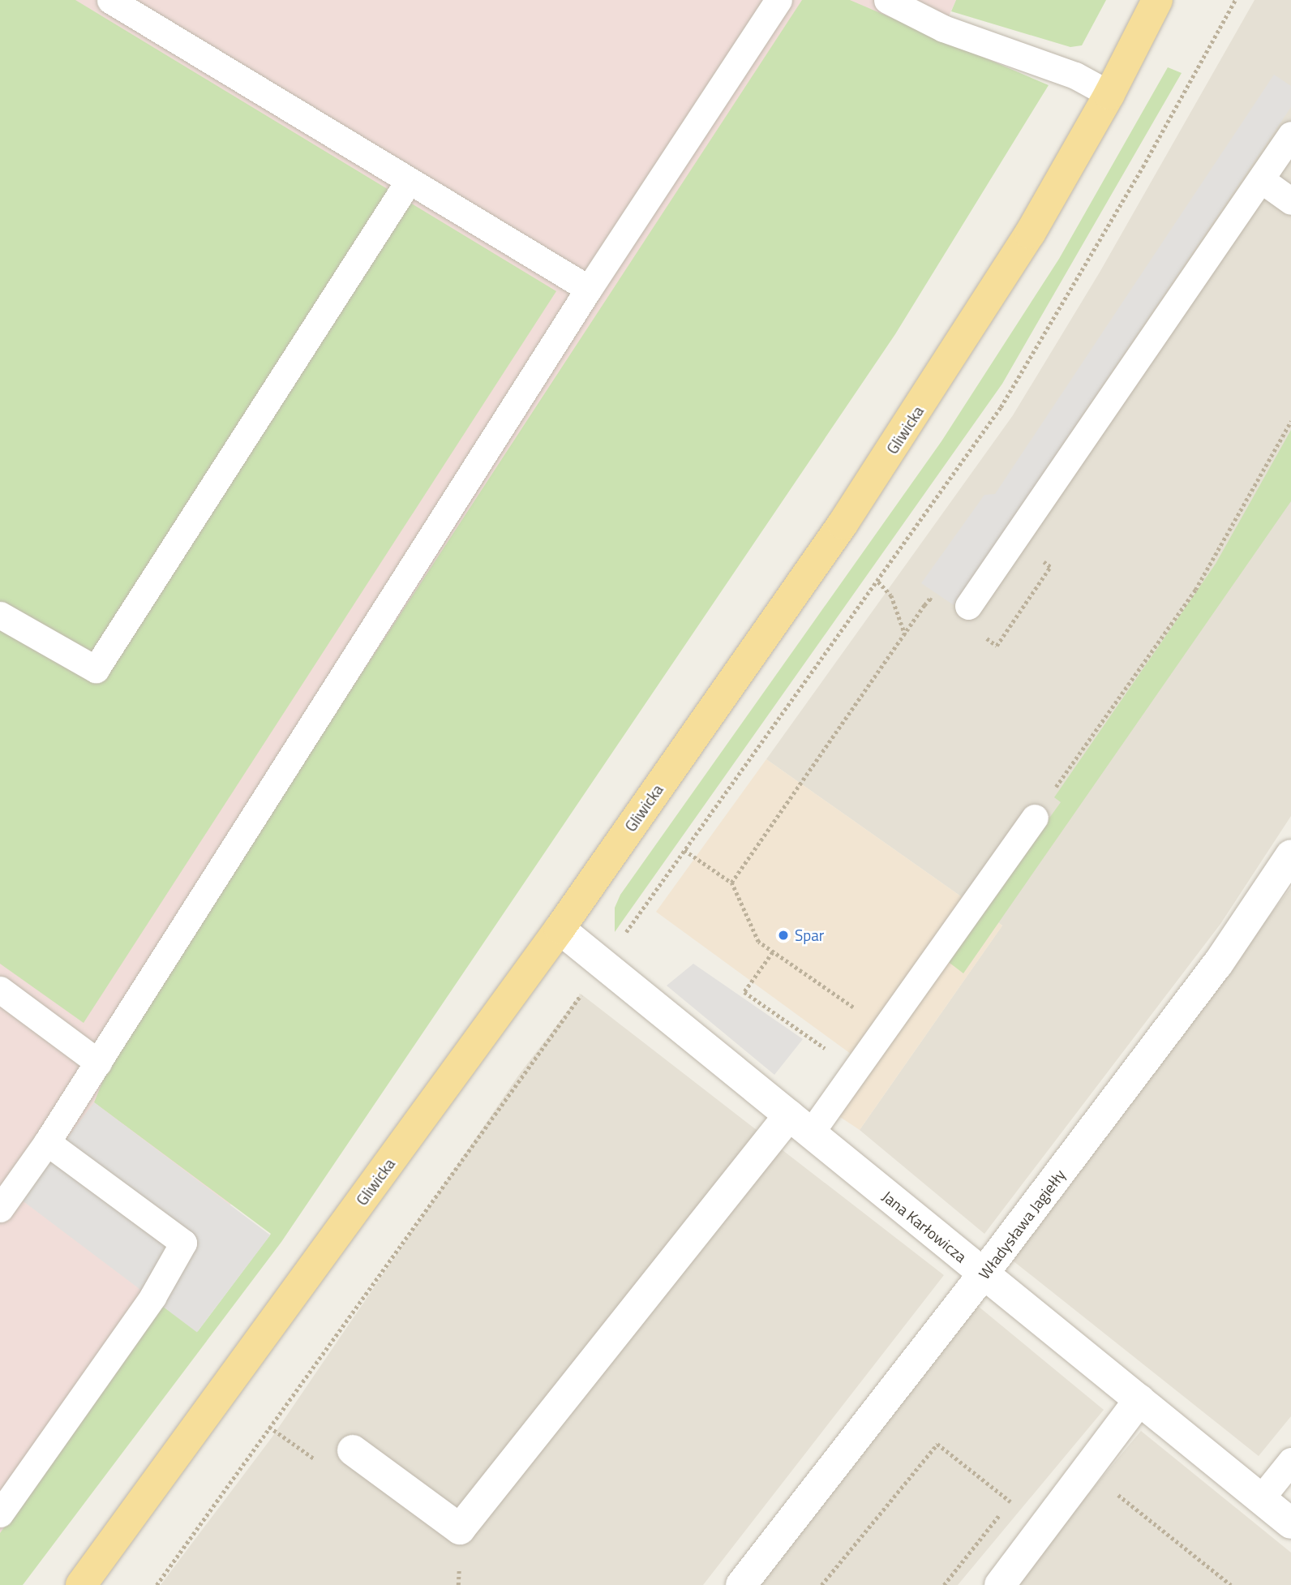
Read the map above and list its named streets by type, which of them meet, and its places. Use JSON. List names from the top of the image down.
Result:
{
  "streets": {
    "main road": ["Gliwicka"],
    "street": ["Władysława Jagiełły", "Jana Karłowicza"]
  },
  "crossings": [
    ["Gliwicka", "Jana Karłowicza"],
    ["Władysława Jagiełły", "Jana Karłowicza"]
  ],
  "places": ["Spar"]
}
